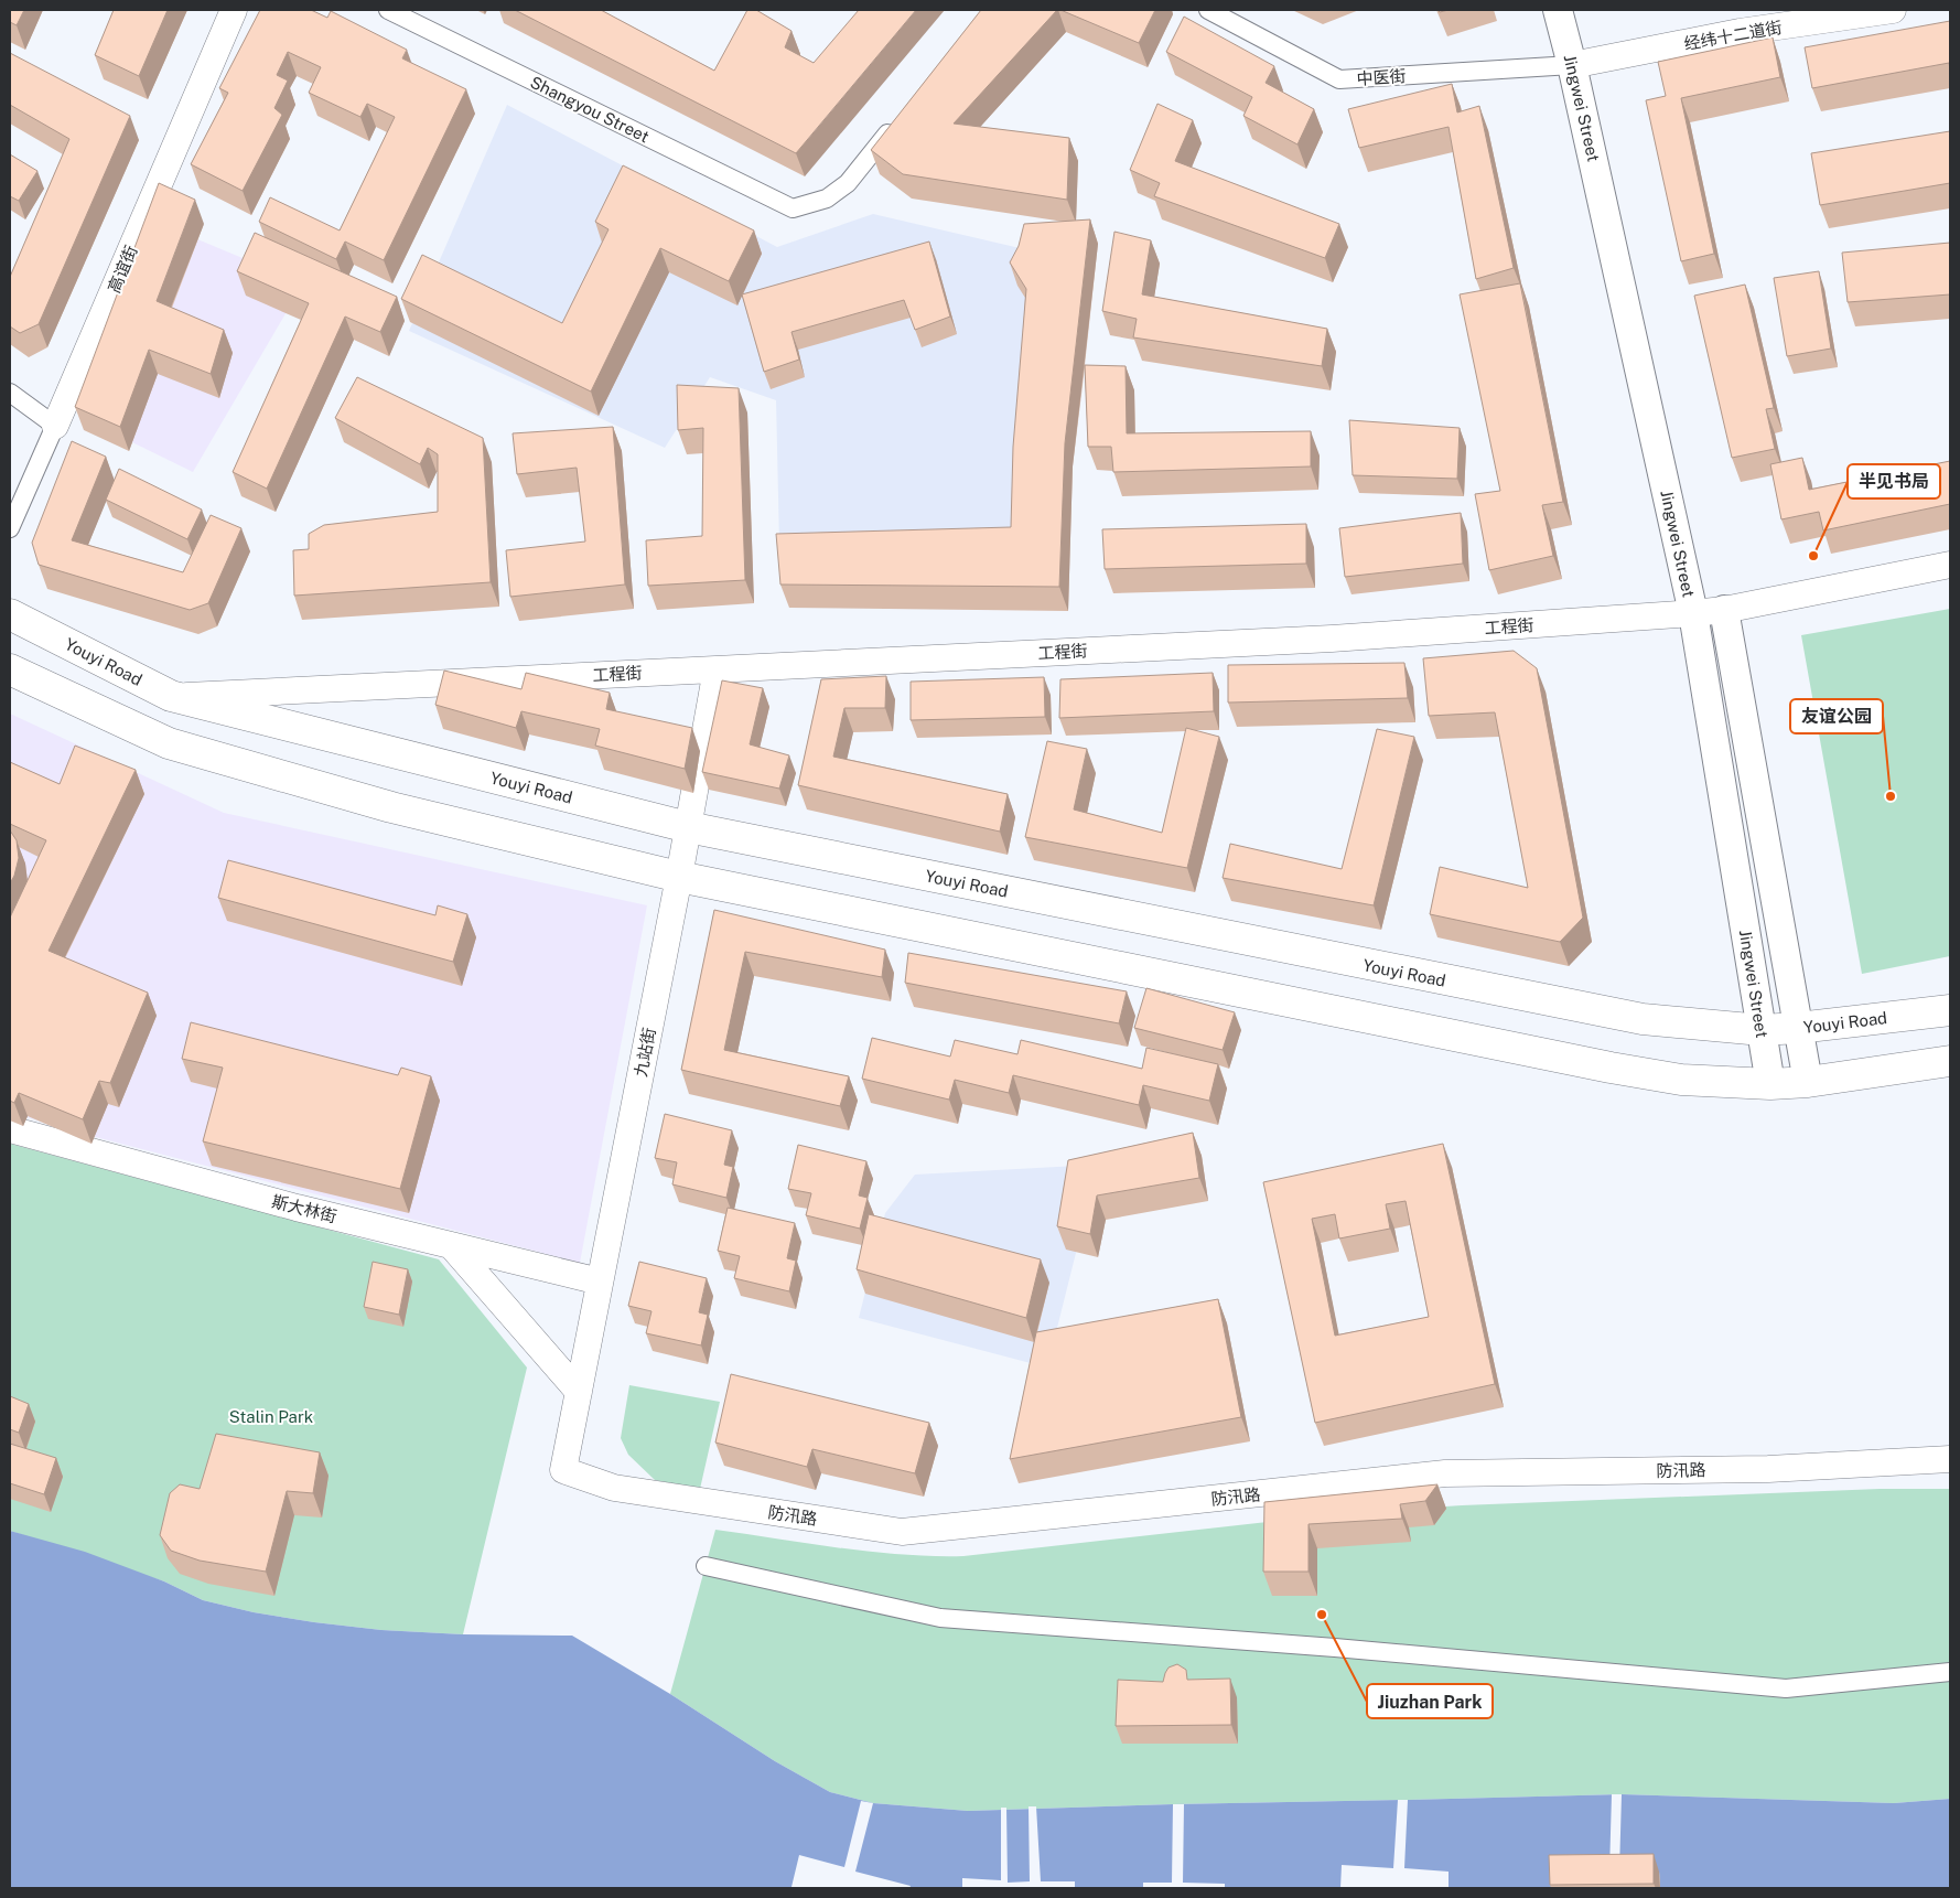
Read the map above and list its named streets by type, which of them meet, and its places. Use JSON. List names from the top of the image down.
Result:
{
  "streets": {
    "highway": ["Youyi Road"],
    "main road": ["Jingwei Street"],
    "street": [
      "经纬十二道街",
      "中医街",
      "Shangyou Street",
      "高谊街",
      "工程街",
      "九站街",
      "斯大林街",
      "防汛路"
    ]
  },
  "crossings": [
    ["经纬十二道街", "中医街"],
    ["经纬十二道街", "Jingwei Street"],
    ["中医街", "Jingwei Street"],
    ["Jingwei Street", "工程街"],
    ["Jingwei Street", "Youyi Road"],
    ["工程街", "Youyi Road"],
    ["工程街", "九站街"],
    ["Youyi Road", "九站街"],
    ["九站街", "斯大林街"],
    ["九站街", "防汛路"]
  ],
  "parks": ["Stalin Park"],
  "places": ["半见书局", "友谊公园", "Jiuzhan Park"]
}
